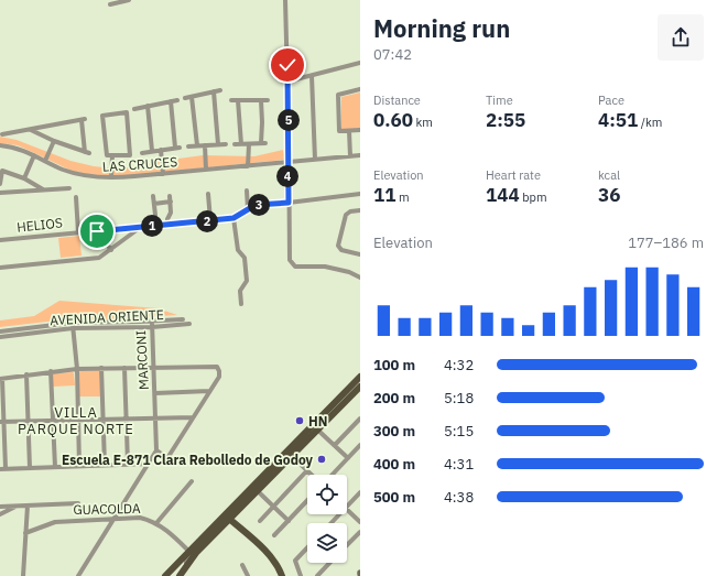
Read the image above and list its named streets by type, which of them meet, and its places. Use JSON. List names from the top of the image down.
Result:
{
  "streets": {
    "street": [
      "LAS CRUCES",
      "HELIOS",
      "AVENIDA ORIENTE",
      "MARCONI",
      "GUACOLDA"
    ]
  },
  "crossings": [
    ["AVENIDA ORIENTE", "MARCONI"],
    ["MARCONI", "GUACOLDA"]
  ],
  "districts": ["VILLA PARQUE NORTE"],
  "places": ["HN", "Escuela E-871 Clara Rebolledo de Godoy"],
  "page": {
    "heading": ["Morning run", "07:42"],
    "stats": [
      ["Distance", "0.60 km"],
      ["Time", "2:55"],
      ["Pace", "4:51 /km"],
      ["Elevation", "11 m"],
      ["Heart rate", "144 bpm"],
      ["kcal", "36"]
    ],
    "pins": [
      "5",
      "4",
      "3",
      "2",
      "1"
    ],
    "chart": ["Elevation", "177–186 m"],
    "list": [
      {
        "name": "100 m",
        "note": "4:32"
      },
      {
        "name": "200 m",
        "note": "5:18"
      },
      {
        "name": "300 m",
        "note": "5:15"
      },
      {
        "name": "400 m",
        "note": "4:31"
      },
      {
        "name": "500 m",
        "note": "4:38"
      }
    ]
  }
}
